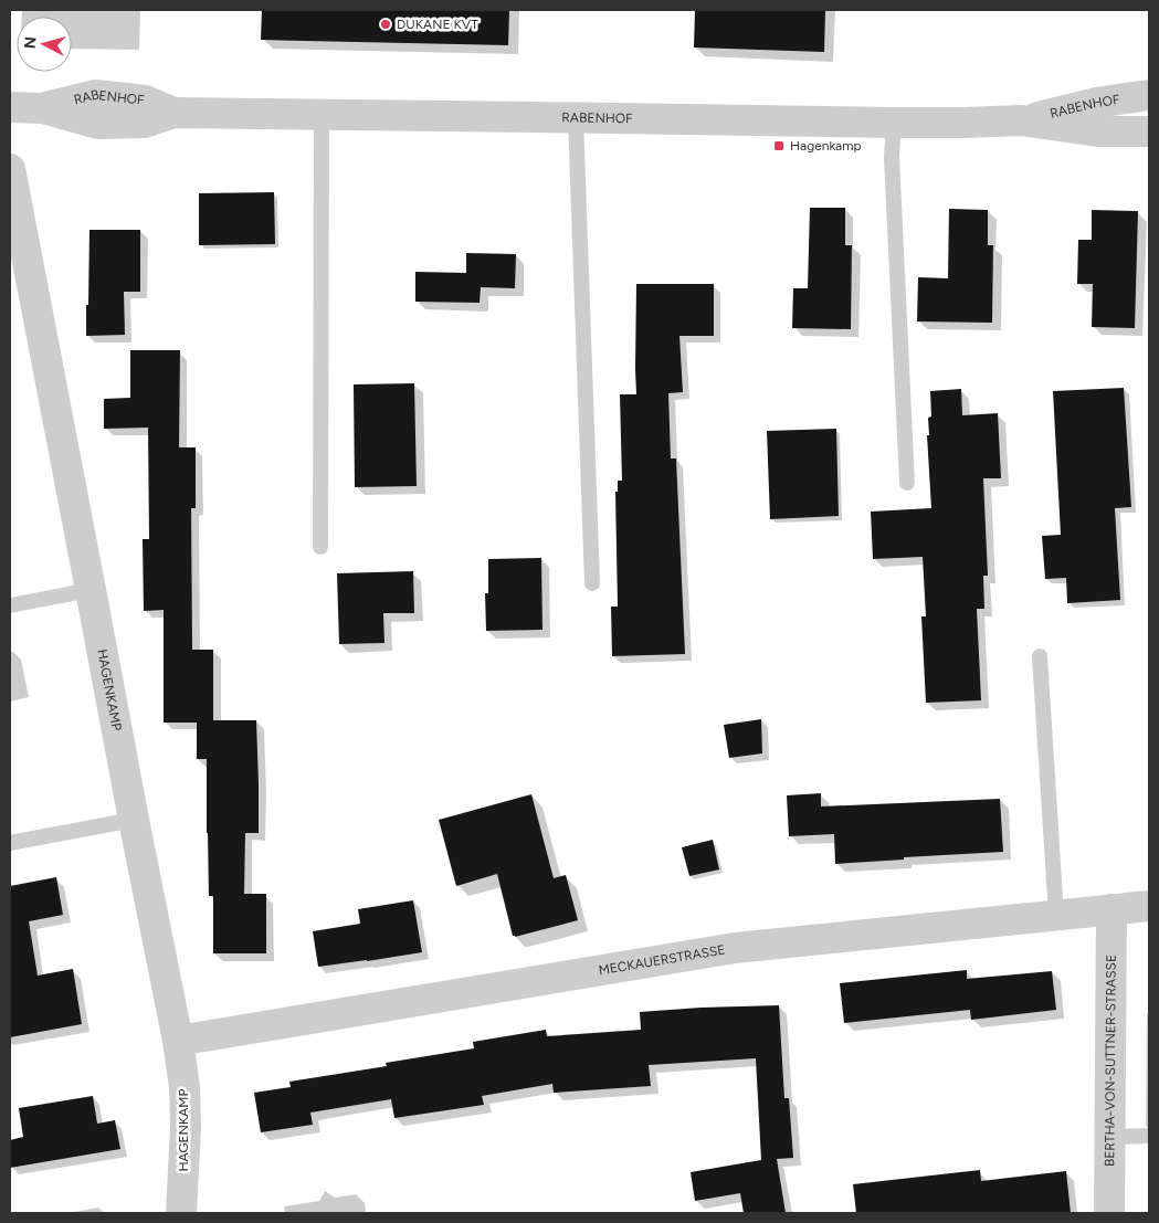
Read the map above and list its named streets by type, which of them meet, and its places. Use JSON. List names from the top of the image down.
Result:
{
  "streets": {
    "street": [
      "RABENHOF",
      "HAGENKAMP",
      "MECKAUERSTRASSE",
      "BERTHA-VON-SUTTNER-STRASSE"
    ]
  },
  "crossings": [
    ["HAGENKAMP", "MECKAUERSTRASSE"],
    ["MECKAUERSTRASSE", "BERTHA-VON-SUTTNER-STRASSE"]
  ],
  "places": {
    "other": ["DUKANE KVT"],
    "transit": ["Hagenkamp"]
  },
  "north": "left"
}
